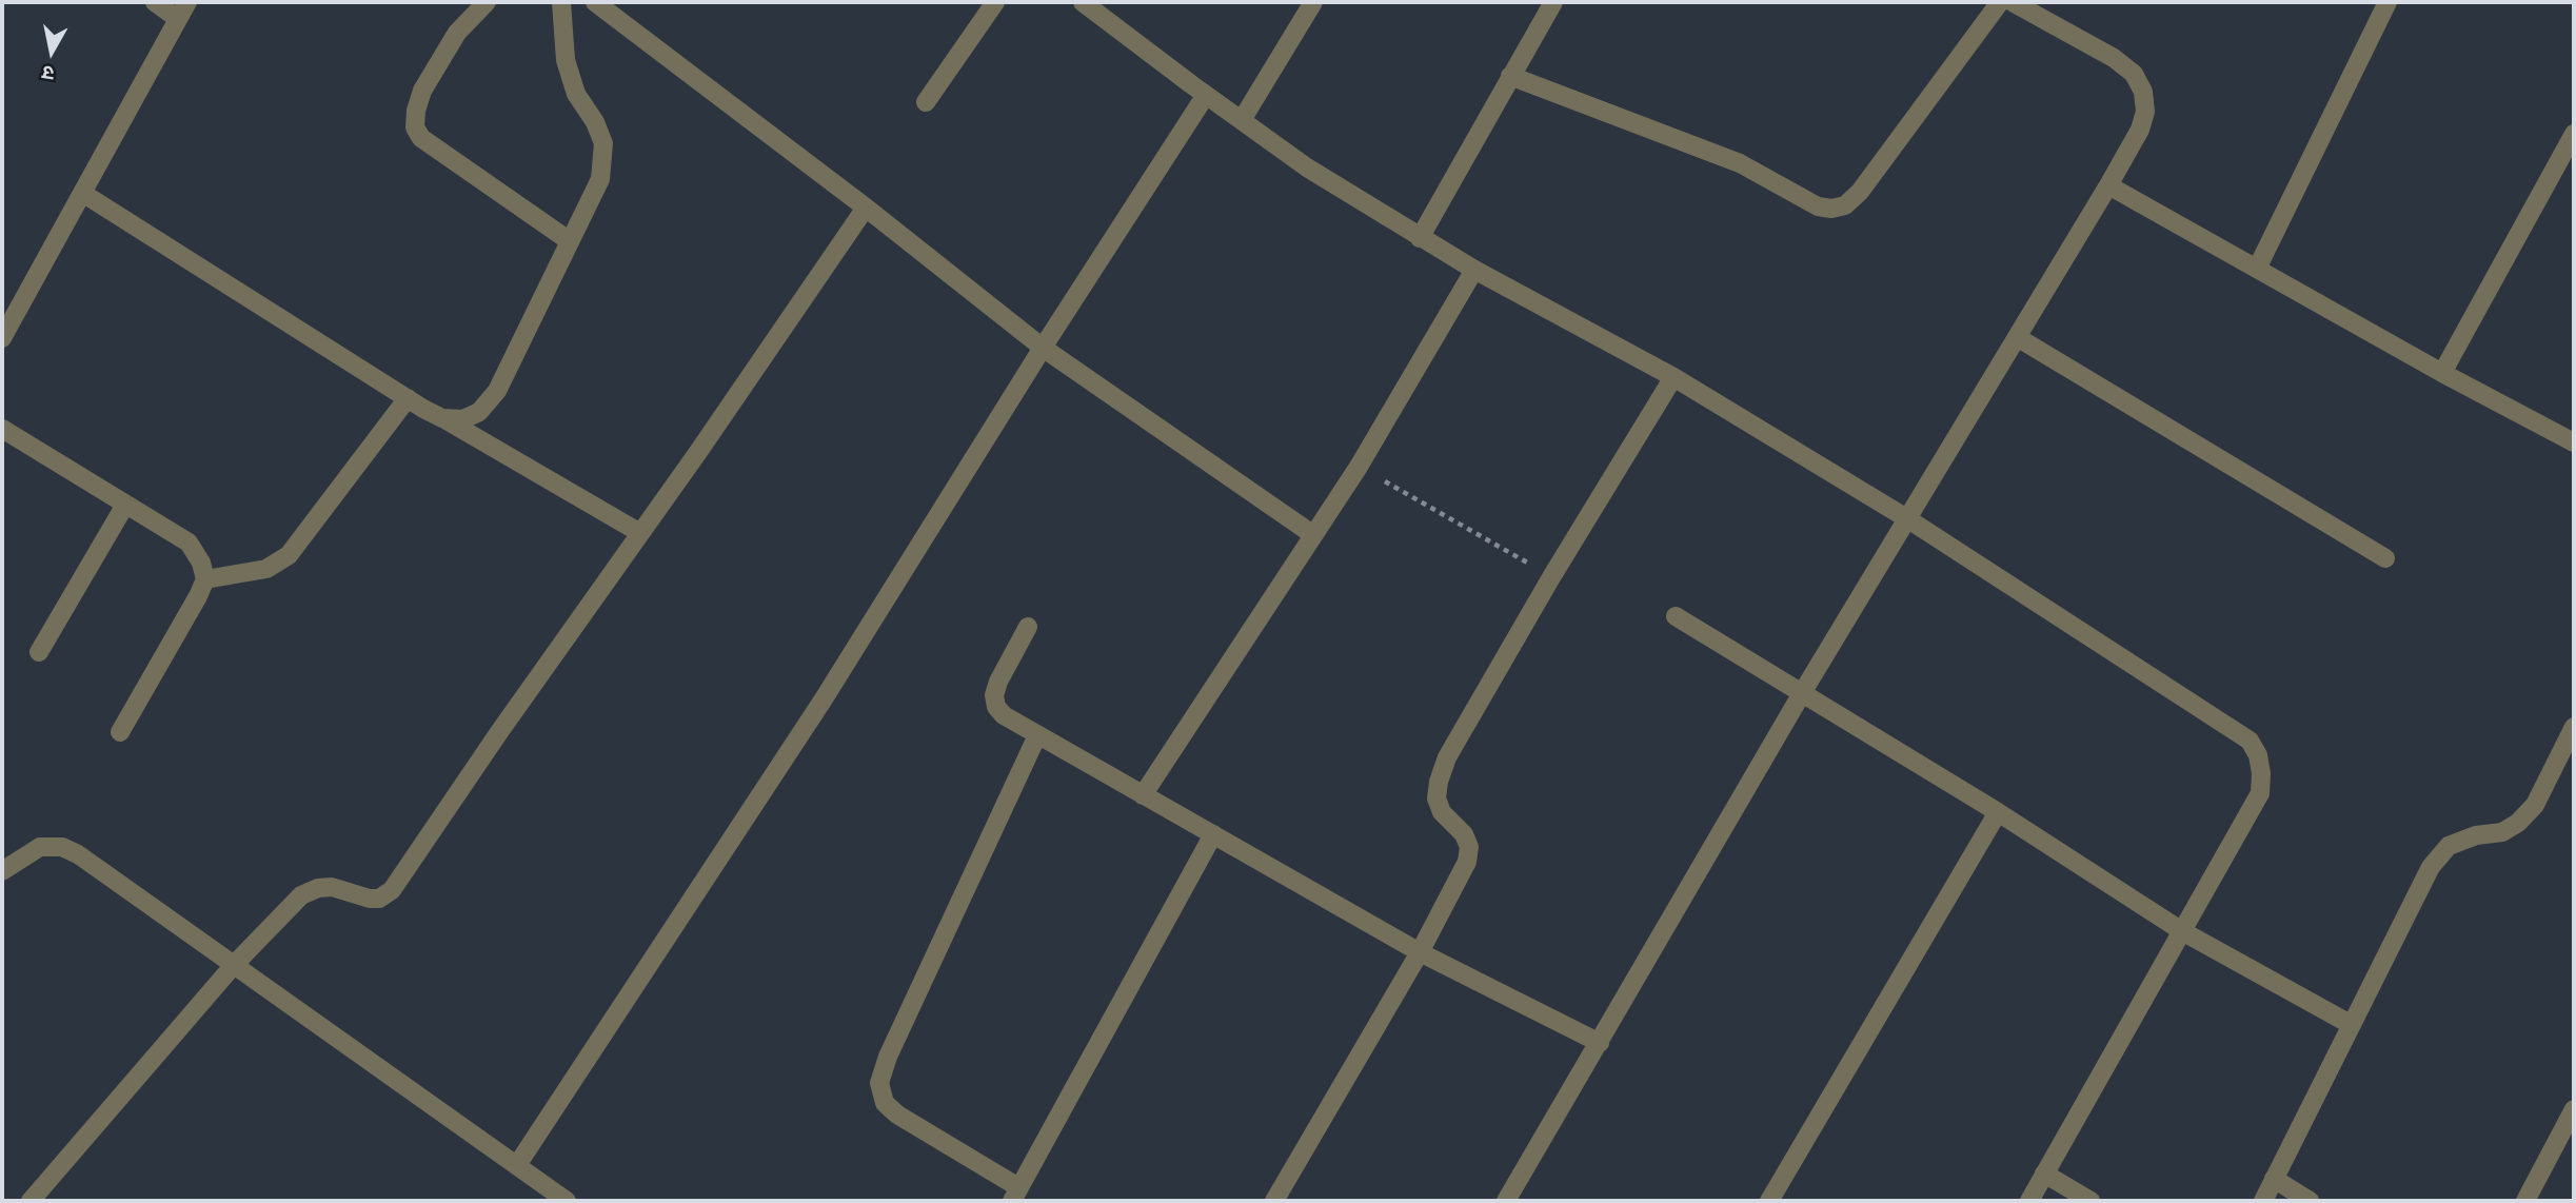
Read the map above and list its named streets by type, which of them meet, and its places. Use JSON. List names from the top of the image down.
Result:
{
  "north": "bottom"
}
